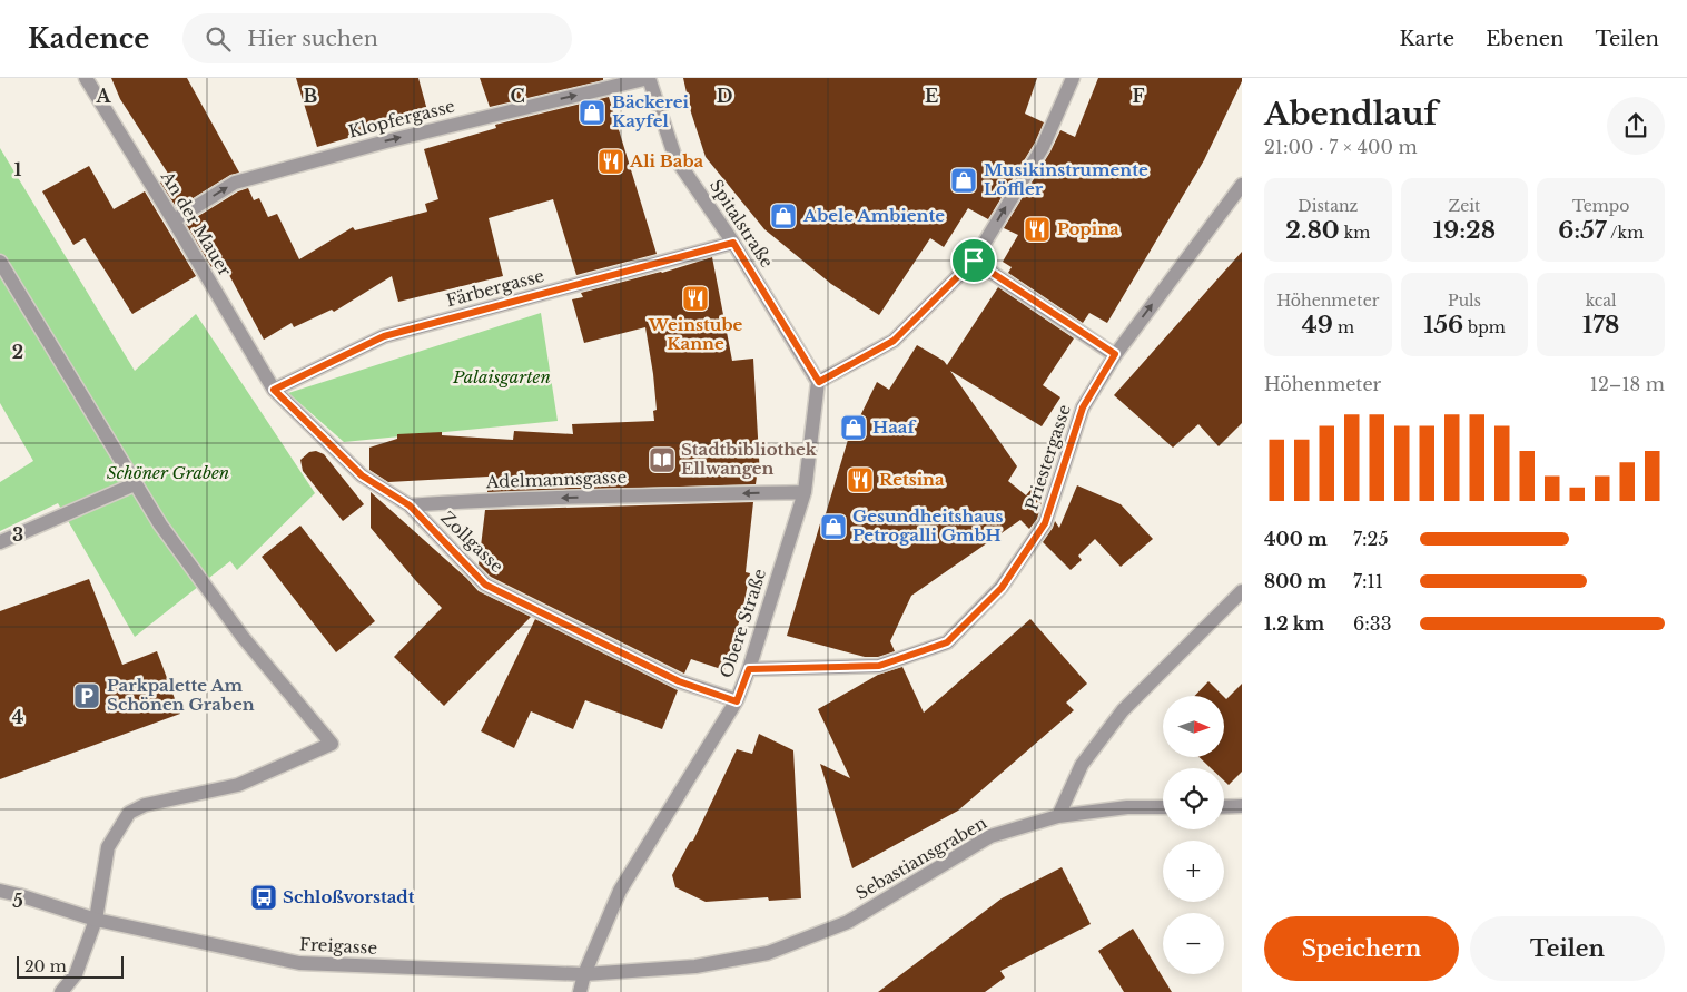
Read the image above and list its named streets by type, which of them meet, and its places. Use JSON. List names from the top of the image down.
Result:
{
  "streets": {
    "street": [
      "Klopfergasse",
      "An der Mauer",
      "Spitalstraße",
      "Färbergasse",
      "Priestergasse",
      "Adelmannsgasse",
      "Zollgasse",
      "Obere Straße",
      "Sebastiansgraben",
      "Freigasse"
    ]
  },
  "crossings": [
    ["Klopfergasse", "An der Mauer"],
    ["Klopfergasse", "Spitalstraße"],
    ["An der Mauer", "Färbergasse"],
    ["An der Mauer", "Zollgasse"],
    ["Spitalstraße", "Färbergasse"],
    ["Spitalstraße", "Obere Straße"],
    ["Färbergasse", "Zollgasse"],
    ["Priestergasse", "Obere Straße"],
    ["Adelmannsgasse", "Zollgasse"],
    ["Adelmannsgasse", "Obere Straße"],
    ["Zollgasse", "Obere Straße"],
    ["Obere Straße", "Sebastiansgraben"],
    ["Obere Straße", "Freigasse"],
    ["Sebastiansgraben", "Freigasse"]
  ],
  "one_way": ["Klopfergasse", "Adelmannsgasse"],
  "parks": ["Palaisgarten", "Schöner Graben"],
  "places": {
    "shop": [
      "Bäckerei Kayfel",
      "Musikinstrumente Löffler",
      "Abele Ambiente",
      "Haaf",
      "Gesundheitshaus Petrogalli GmbH"
    ],
    "restaurant": [
      "Ali Baba",
      "Popina",
      "Weinstube Kanne",
      "Retsina"
    ],
    "library": ["Stadtbibliothek Ellwangen"],
    "parking": ["Parkpalette Am Schönen Graben"],
    "bus stop": ["Schloßvorstadt"]
  },
  "scale_bar": "20 m",
  "north": "right",
  "page": {
    "header": "Kadence",
    "search": "Hier suchen",
    "nav": ["Karte", "Ebenen", "Teilen"],
    "heading": ["Abendlauf", "21:00 · 7 × 400 m"],
    "stats": [
      ["Distanz", "2.80 km"],
      ["Zeit", "19:28"],
      ["Tempo", "6:57 /km"],
      ["Höhenmeter", "49 m"],
      ["Puls", "156 bpm"],
      ["kcal", "178"]
    ],
    "chart": ["Höhenmeter", "12–18 m"],
    "list": [
      {
        "name": "400 m",
        "note": "7:25"
      },
      {
        "name": "800 m",
        "note": "7:11"
      },
      {
        "name": "1.2 km",
        "note": "6:33"
      }
    ],
    "map_buttons": ["+", "−"],
    "buttons": ["Speichern", "Teilen"],
    "scale": "20 m"
  },
  "grid": {
    "columns": [
      "A",
      "B",
      "C",
      "D",
      "E",
      "F"
    ],
    "rows": [
      "1",
      "2",
      "3",
      "4",
      "5"
    ]
  }
}
